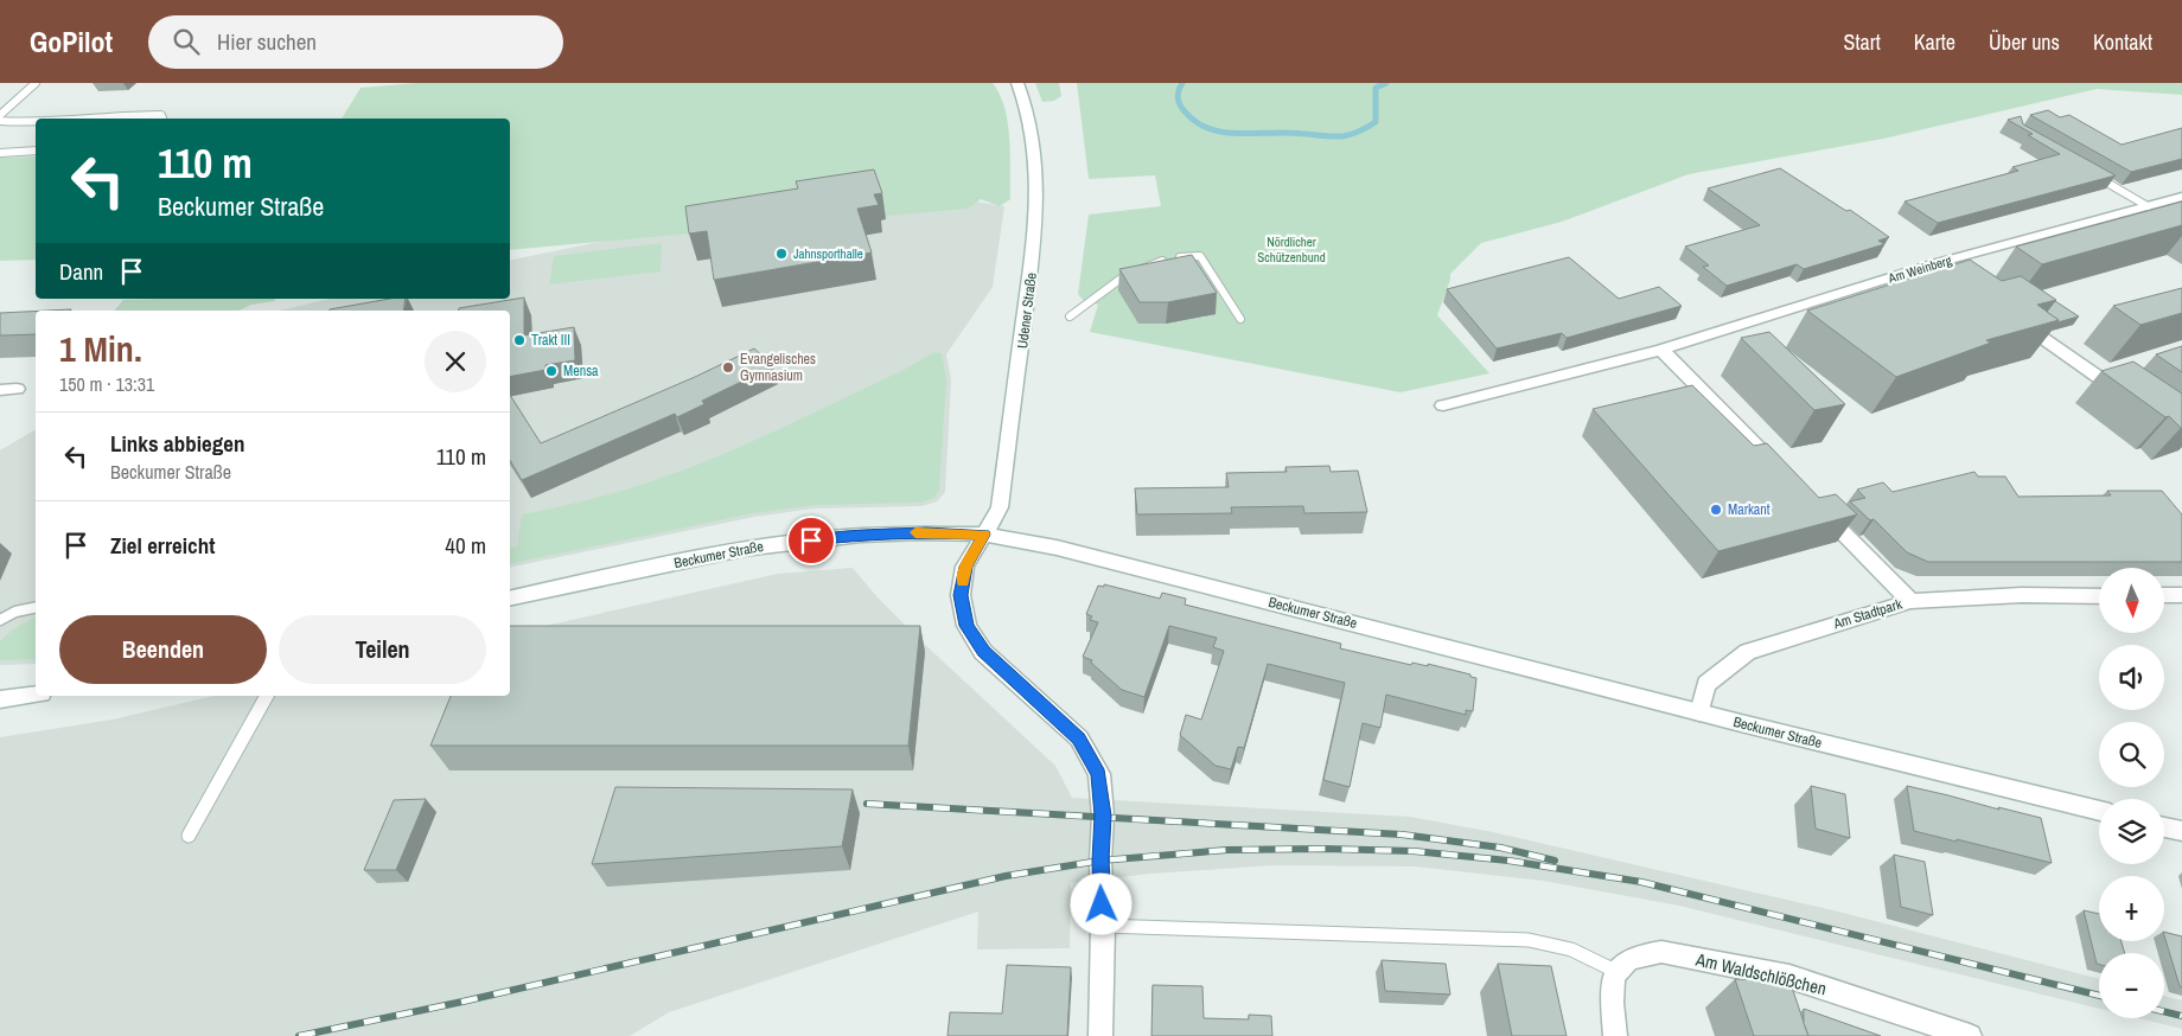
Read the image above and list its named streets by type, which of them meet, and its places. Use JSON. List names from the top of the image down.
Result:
{
  "streets": {
    "street": [
      "Am Weinberg",
      "Udener Straße",
      "Beckumer Straße",
      "Am Stadtpark",
      "Am Waldschlößchen"
    ]
  },
  "crossings": [
    ["Udener Straße", "Beckumer Straße"],
    ["Beckumer Straße", "Am Stadtpark"]
  ],
  "parks": ["Nördlicher Schützenbund"],
  "places": [
    "Jahnsporthalle",
    "Trakt III",
    "Evangelisches Gymnasium",
    "Mensa",
    "Markant"
  ],
  "north": "bottom",
  "page": {
    "header": "GoPilot",
    "search": "Hier suchen",
    "nav": [
      "Start",
      "Karte",
      "Über uns",
      "Kontakt"
    ],
    "turn": ["110 m", "Beckumer Straße"],
    "then": "Dann",
    "heading": ["1 Min.", "150 m · 13:31"],
    "list": [
      {
        "name": "Links abbiegen",
        "note": "Beckumer Straße",
        "value": "110 m"
      },
      {
        "name": "Ziel erreicht",
        "value": "40 m"
      }
    ],
    "map_buttons": ["+", "−"],
    "buttons": ["Beenden", "Teilen"]
  }
}
